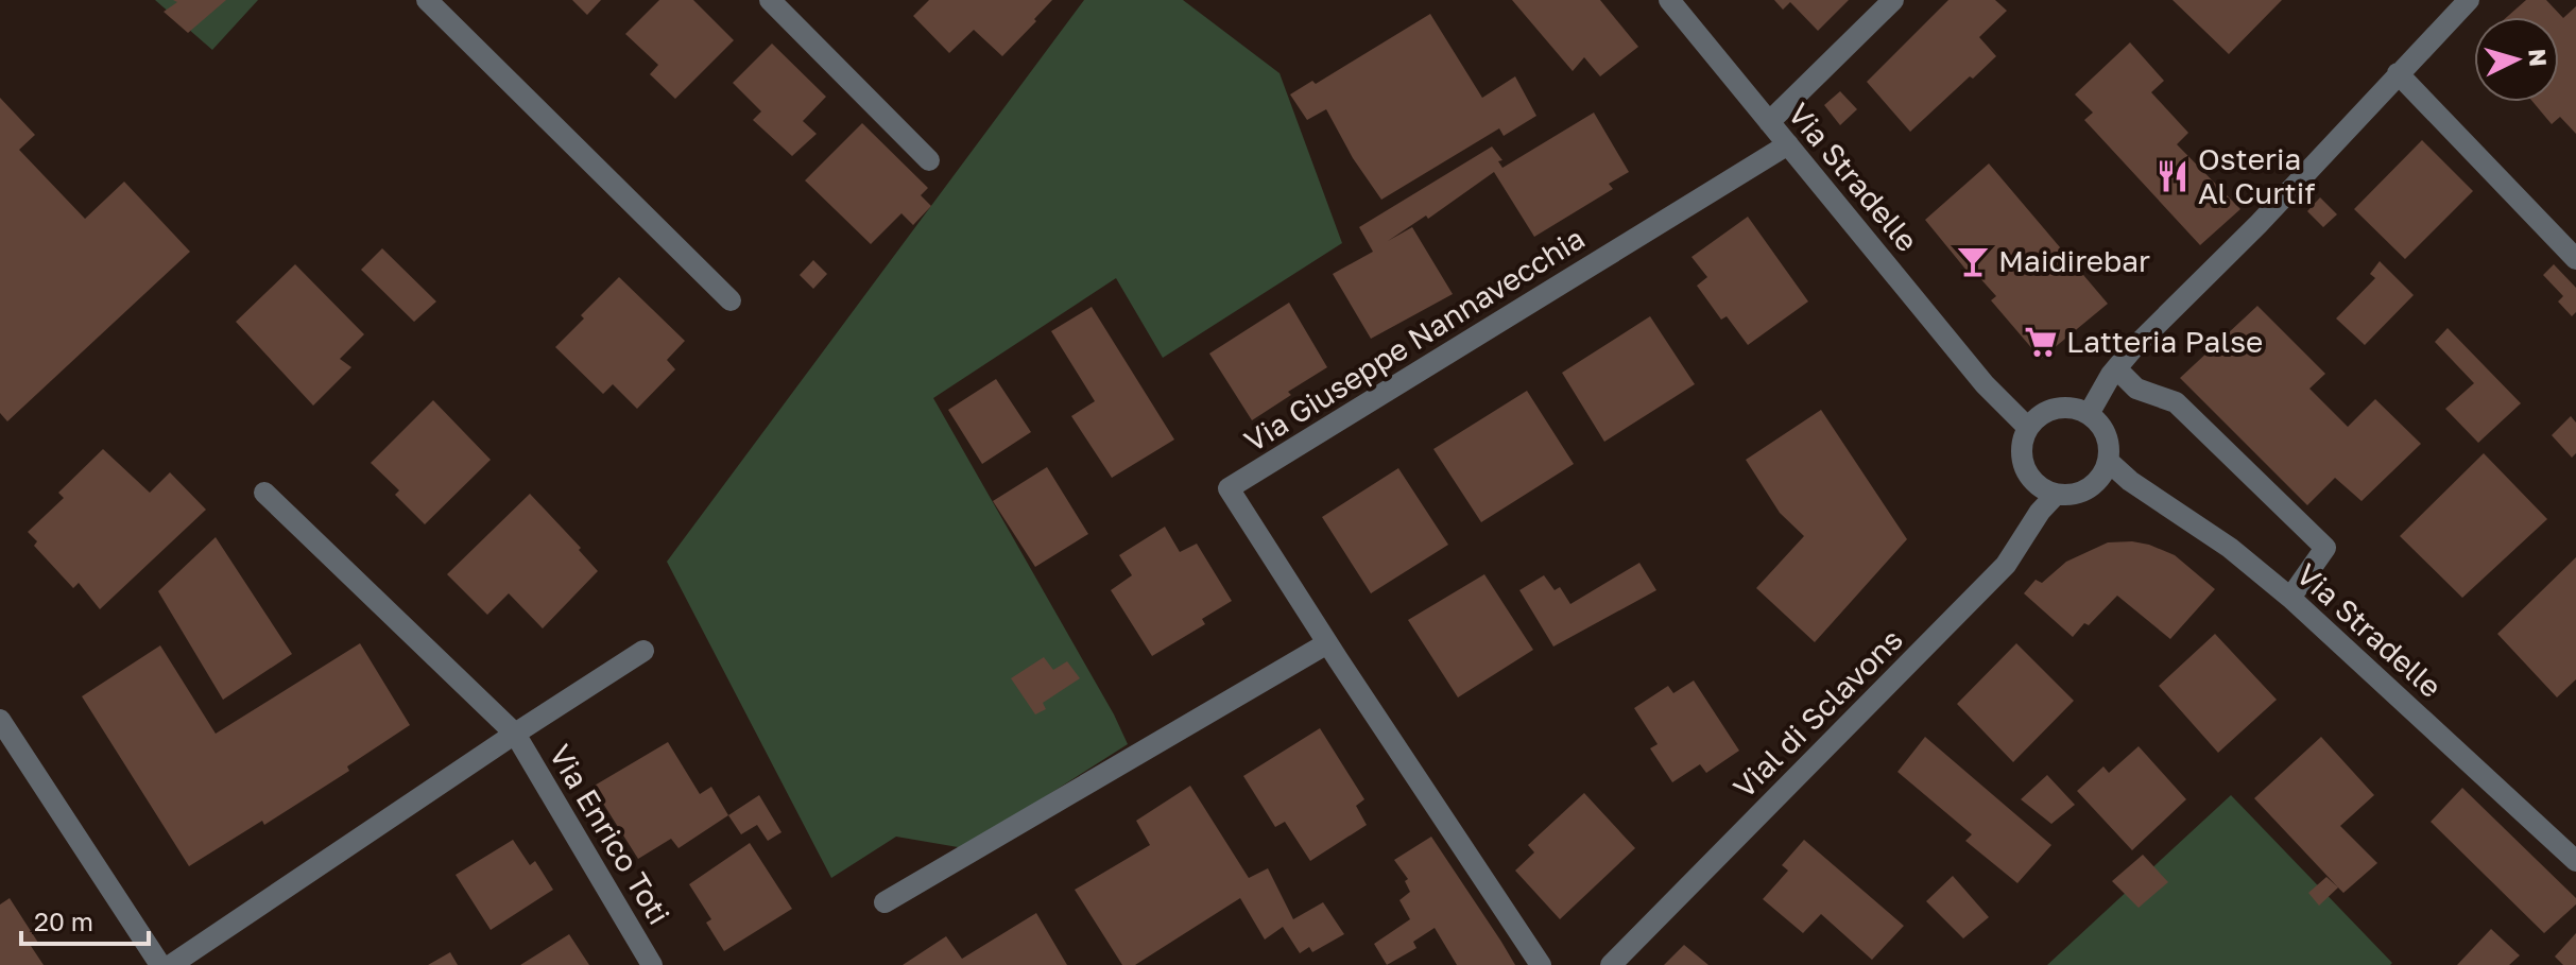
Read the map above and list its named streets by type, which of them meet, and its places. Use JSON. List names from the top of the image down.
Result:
{
  "streets": {
    "street": [
      "Via Stradelle",
      "Via Giuseppe Nannavecchia",
      "Vial di Sclavons",
      "Via Enrico Toti"
    ]
  },
  "crossings": [
    ["Via Stradelle", "Via Giuseppe Nannavecchia"],
    ["Via Stradelle", "Vial di Sclavons"]
  ],
  "places": {
    "restaurant": ["Osteria Al Curtif"],
    "bar": ["Maidirebar"],
    "supermarket": ["Latteria Palse"]
  },
  "scale_bar": "20 m",
  "north": "right"
}
